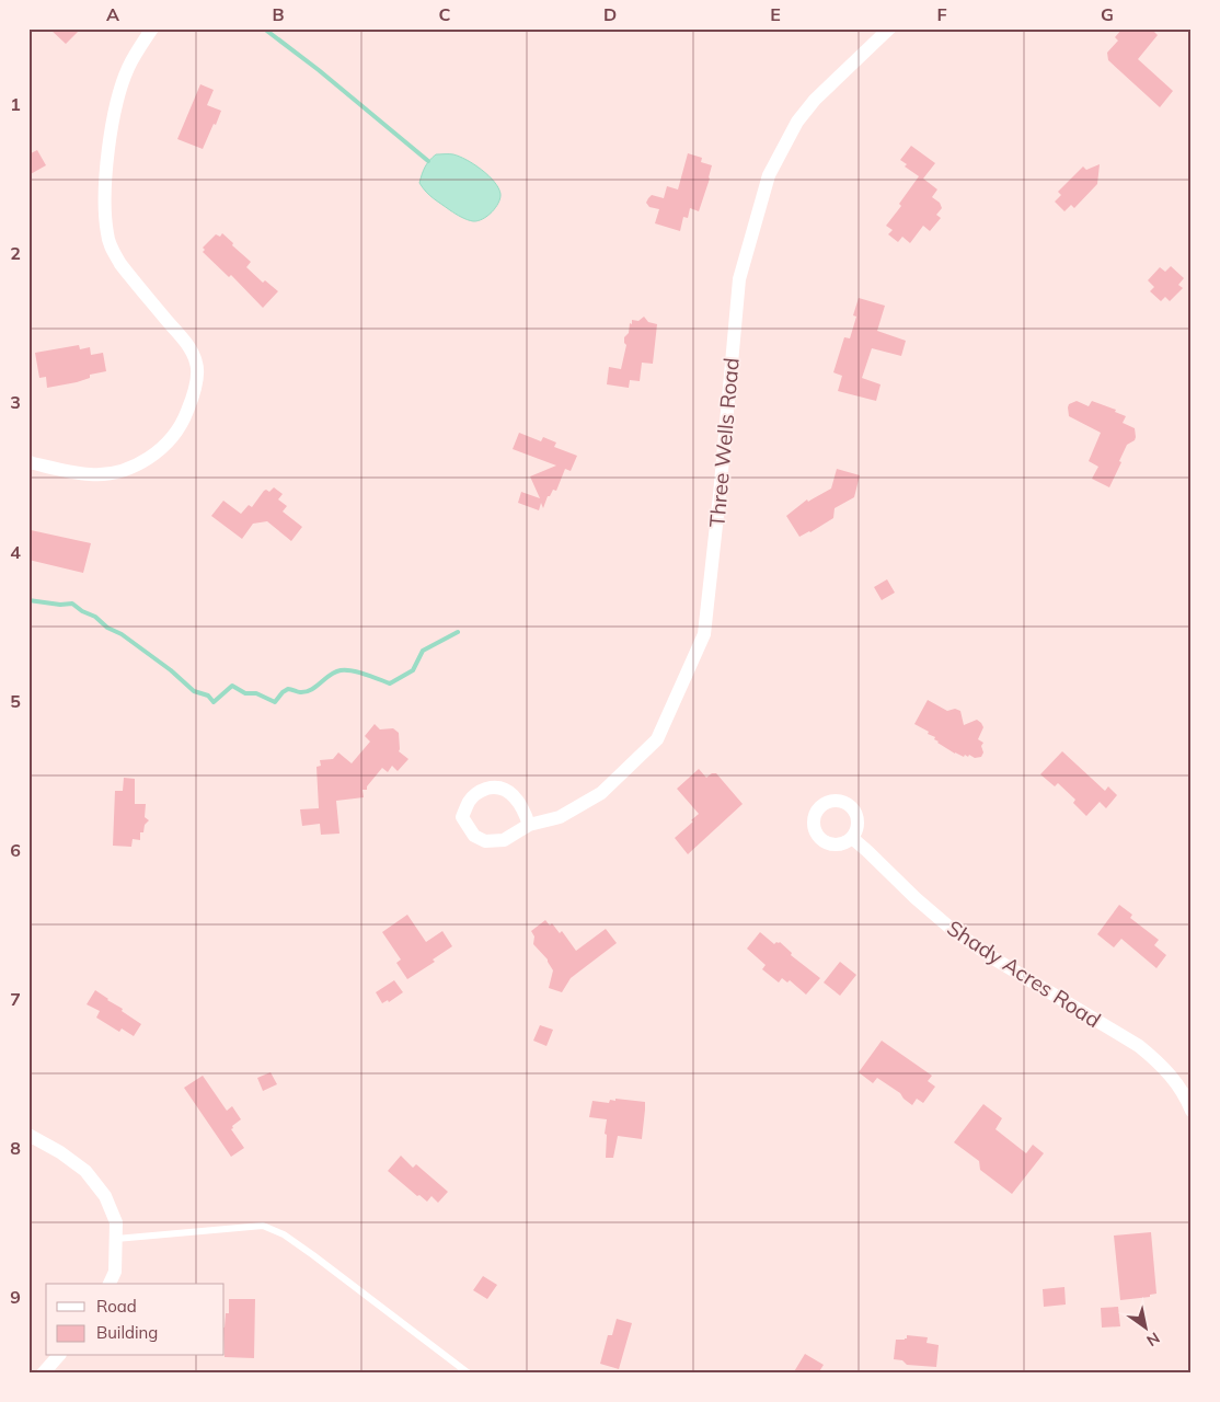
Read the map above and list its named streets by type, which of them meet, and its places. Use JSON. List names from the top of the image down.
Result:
{
  "streets": {
    "street": ["Three Wells Road", "Shady Acres Road"]
  },
  "legend": ["Road", "Building"],
  "north": "bottom right",
  "grid": {
    "columns": [
      "A",
      "B",
      "C",
      "D",
      "E",
      "F",
      "G"
    ],
    "rows": [
      "1",
      "2",
      "3",
      "4",
      "5",
      "6",
      "7",
      "8",
      "9"
    ]
  }
}
